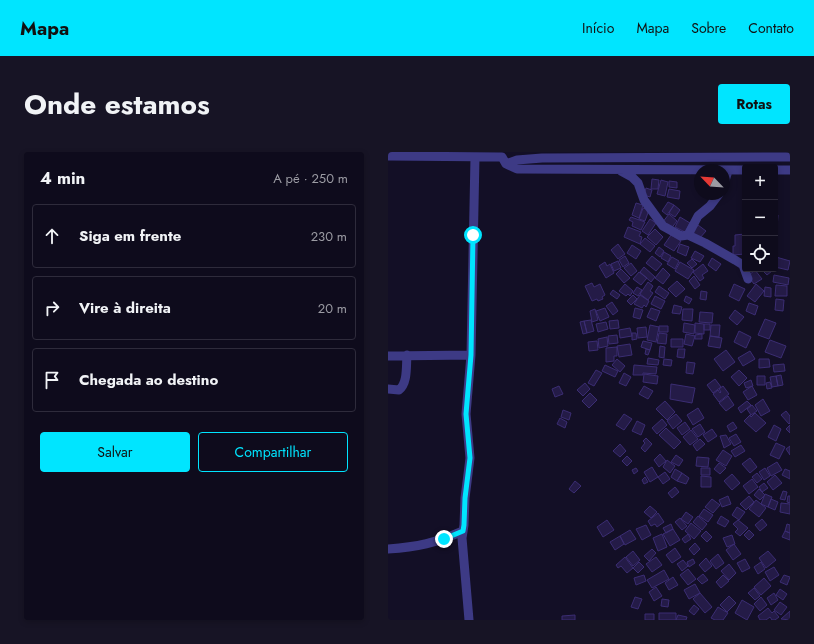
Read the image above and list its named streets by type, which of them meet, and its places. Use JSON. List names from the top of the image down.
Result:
{
  "north": "top left",
  "page": {
    "header": "Mapa",
    "nav": [
      "Início",
      "Mapa",
      "Sobre",
      "Contato"
    ],
    "title": "Onde estamos",
    "buttons": [
      "Rotas",
      ["Salvar", "Compartilhar"]
    ],
    "heading": ["4 min", "A pé · 250 m"],
    "map_buttons": ["+", "−"],
    "list": [
      ["Siga em frente", "230 m"],
      ["Vire à direita", "20 m"],
      "Chegada ao destino"
    ]
  }
}
